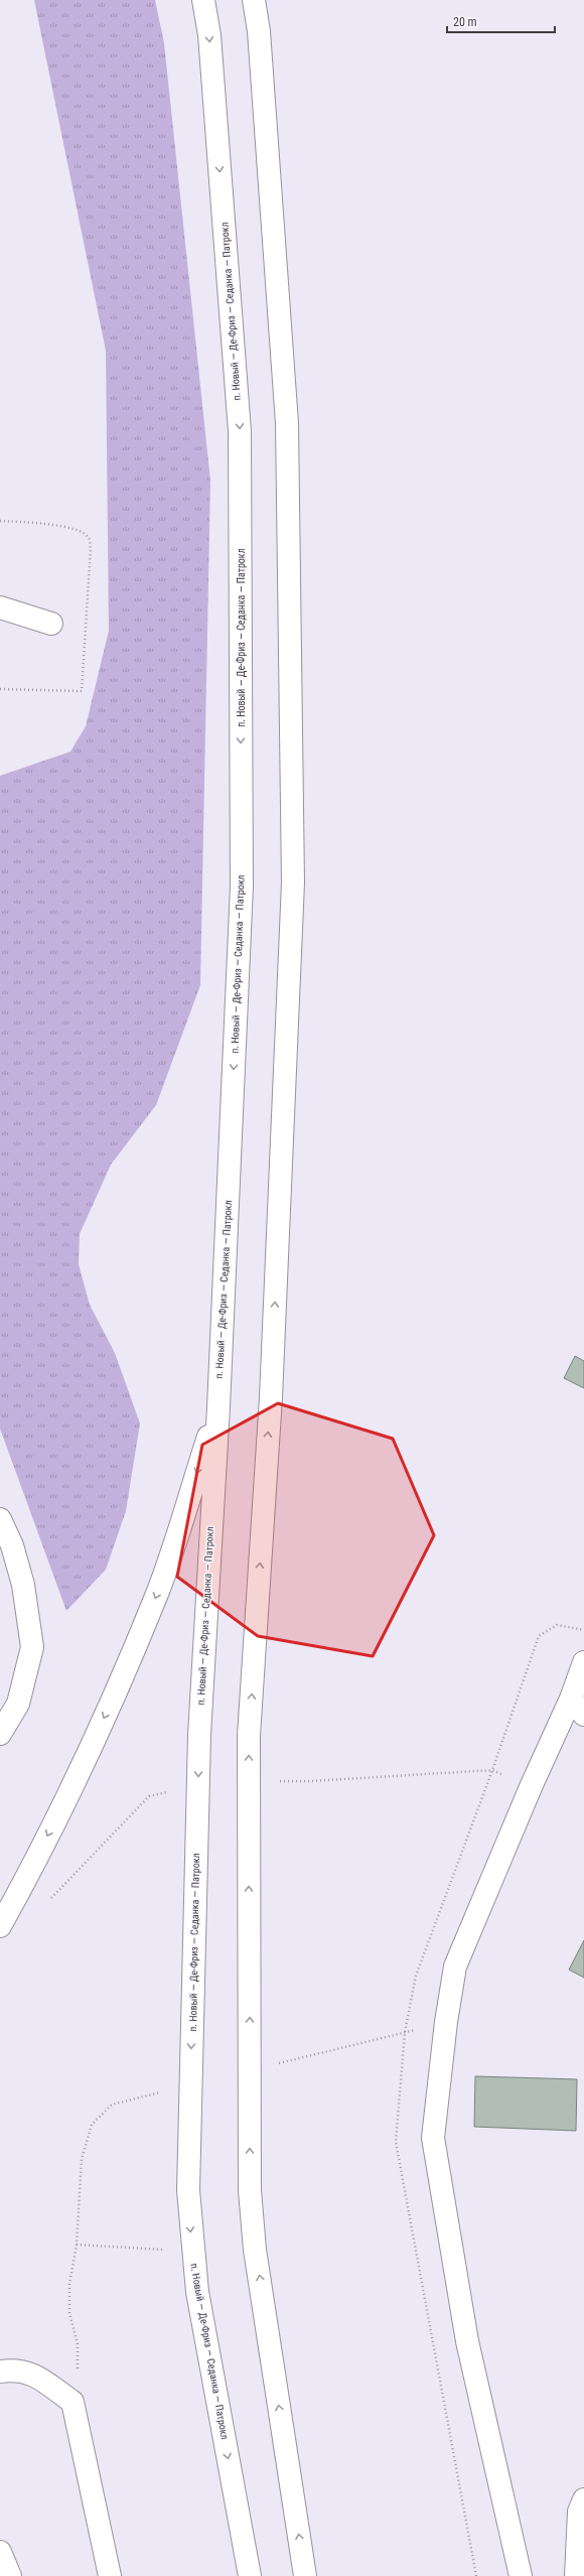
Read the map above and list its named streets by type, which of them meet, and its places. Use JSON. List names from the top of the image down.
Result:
{
  "streets": {
    "main road": ["п. Новый — Де-Фриз — Седанка — Патрокл"]
  },
  "scale_bar": "20 m"
}
